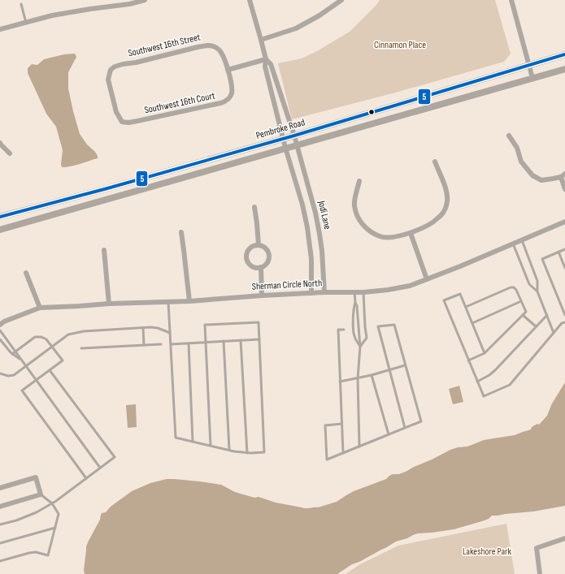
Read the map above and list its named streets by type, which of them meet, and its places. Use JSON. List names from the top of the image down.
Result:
{
  "streets": {
    "main road": ["Pembroke Road"],
    "street": [
      "Southwest 16th Street",
      "Southwest 16th Court",
      "Jodi Lane",
      "Sherman Circle North"
    ]
  },
  "crossings": [
    ["Southwest 16th Street", "Southwest 16th Court"],
    ["Pembroke Road", "Jodi Lane"],
    ["Jodi Lane", "Sherman Circle North"]
  ],
  "parks": ["Cinnamon Place", "Lakeshore Park"],
  "lines": ["transit line 5"]
}
